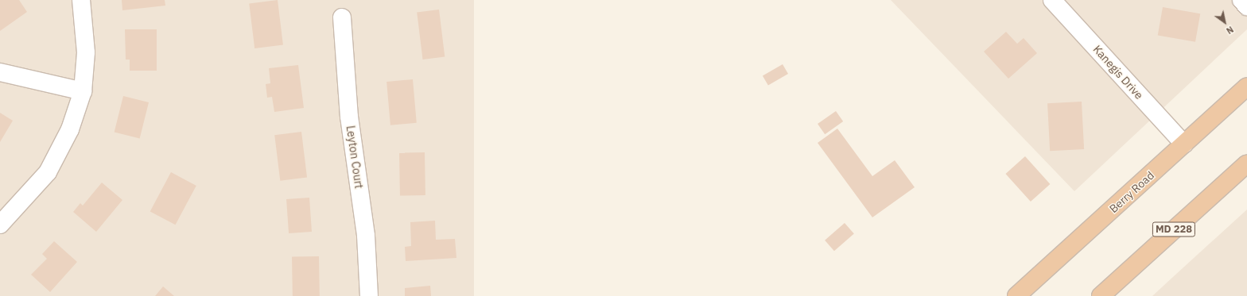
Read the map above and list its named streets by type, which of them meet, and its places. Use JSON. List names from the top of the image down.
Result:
{
  "streets": {
    "highway": ["Berry Road", "MD 228"],
    "street": ["Kanegis Drive", "Leyton Court"]
  },
  "crossings": [
    ["Kanegis Drive", "Berry Road"]
  ],
  "north": "bottom right"
}
